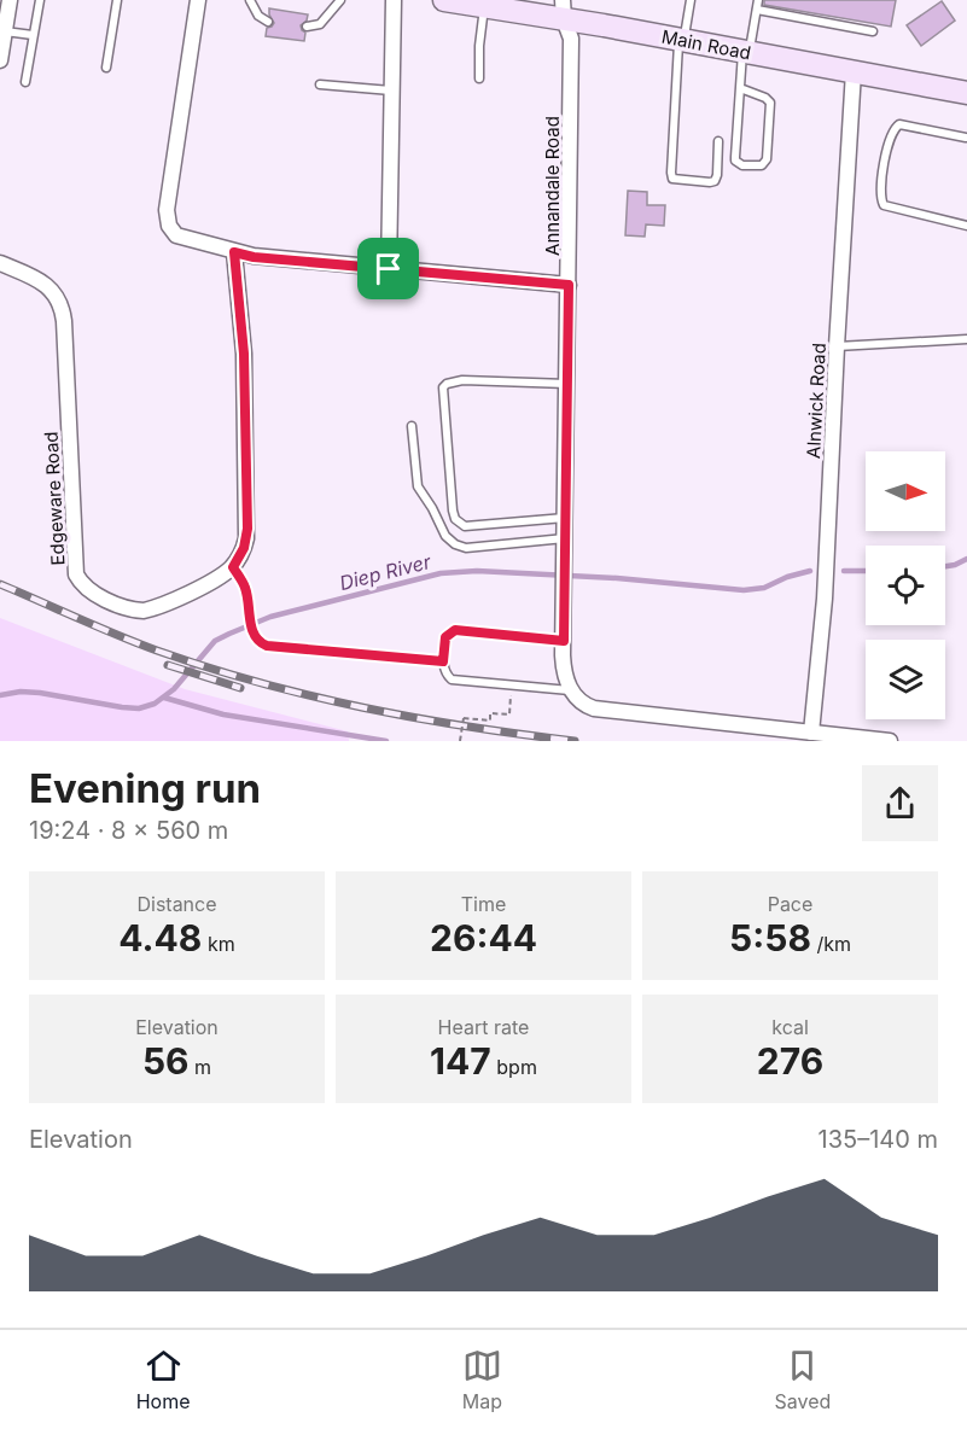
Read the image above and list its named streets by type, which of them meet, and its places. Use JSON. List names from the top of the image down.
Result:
{
  "streets": {
    "main road": ["Main Road"],
    "street": ["Annandale Road", "Alnwick Road", "Edgeware Road"]
  },
  "crossings": [
    ["Main Road", "Annandale Road"],
    ["Main Road", "Alnwick Road"]
  ],
  "water": ["Diep River"],
  "north": "right",
  "page": {
    "heading": ["Evening run", "19:24 · 8 × 560 m"],
    "stats": [
      ["Distance", "4.48 km"],
      ["Time", "26:44"],
      ["Pace", "5:58 /km"],
      ["Elevation", "56 m"],
      ["Heart rate", "147 bpm"],
      ["kcal", "276"]
    ],
    "chart": ["Elevation", "135–140 m"],
    "tabs": ["Home", "Map", "Saved"]
  }
}
